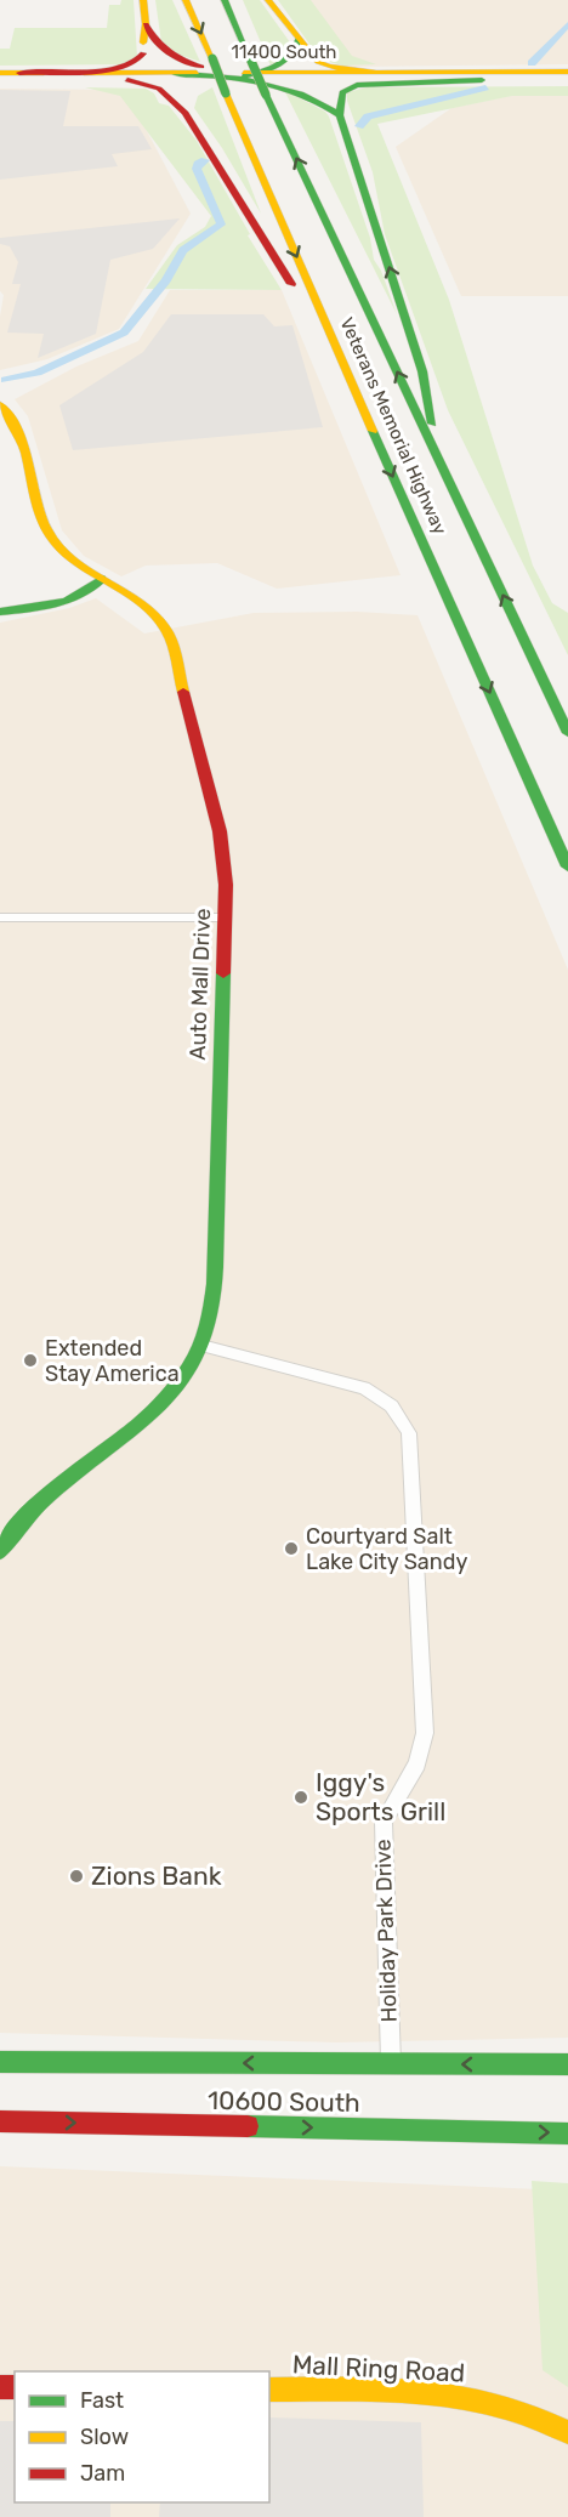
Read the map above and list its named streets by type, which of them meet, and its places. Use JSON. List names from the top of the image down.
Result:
{
  "streets": {
    "main road": [
      "11400 South",
      "Veterans Memorial Highway",
      "Auto Mall Drive",
      "10600 South",
      "Mall Ring Road"
    ],
    "street": ["Holiday Park Drive"]
  },
  "crossings": [
    ["11400 South", "Veterans Memorial Highway"],
    ["Auto Mall Drive", "Holiday Park Drive"],
    ["Holiday Park Drive", "10600 South"]
  ],
  "places": [
    "Extended Stay America",
    "Courtyard Salt Lake City Sandy",
    "Iggy's Sports Grill",
    "Zions Bank"
  ],
  "legend": ["Fast", "Slow", "Jam"]
}
